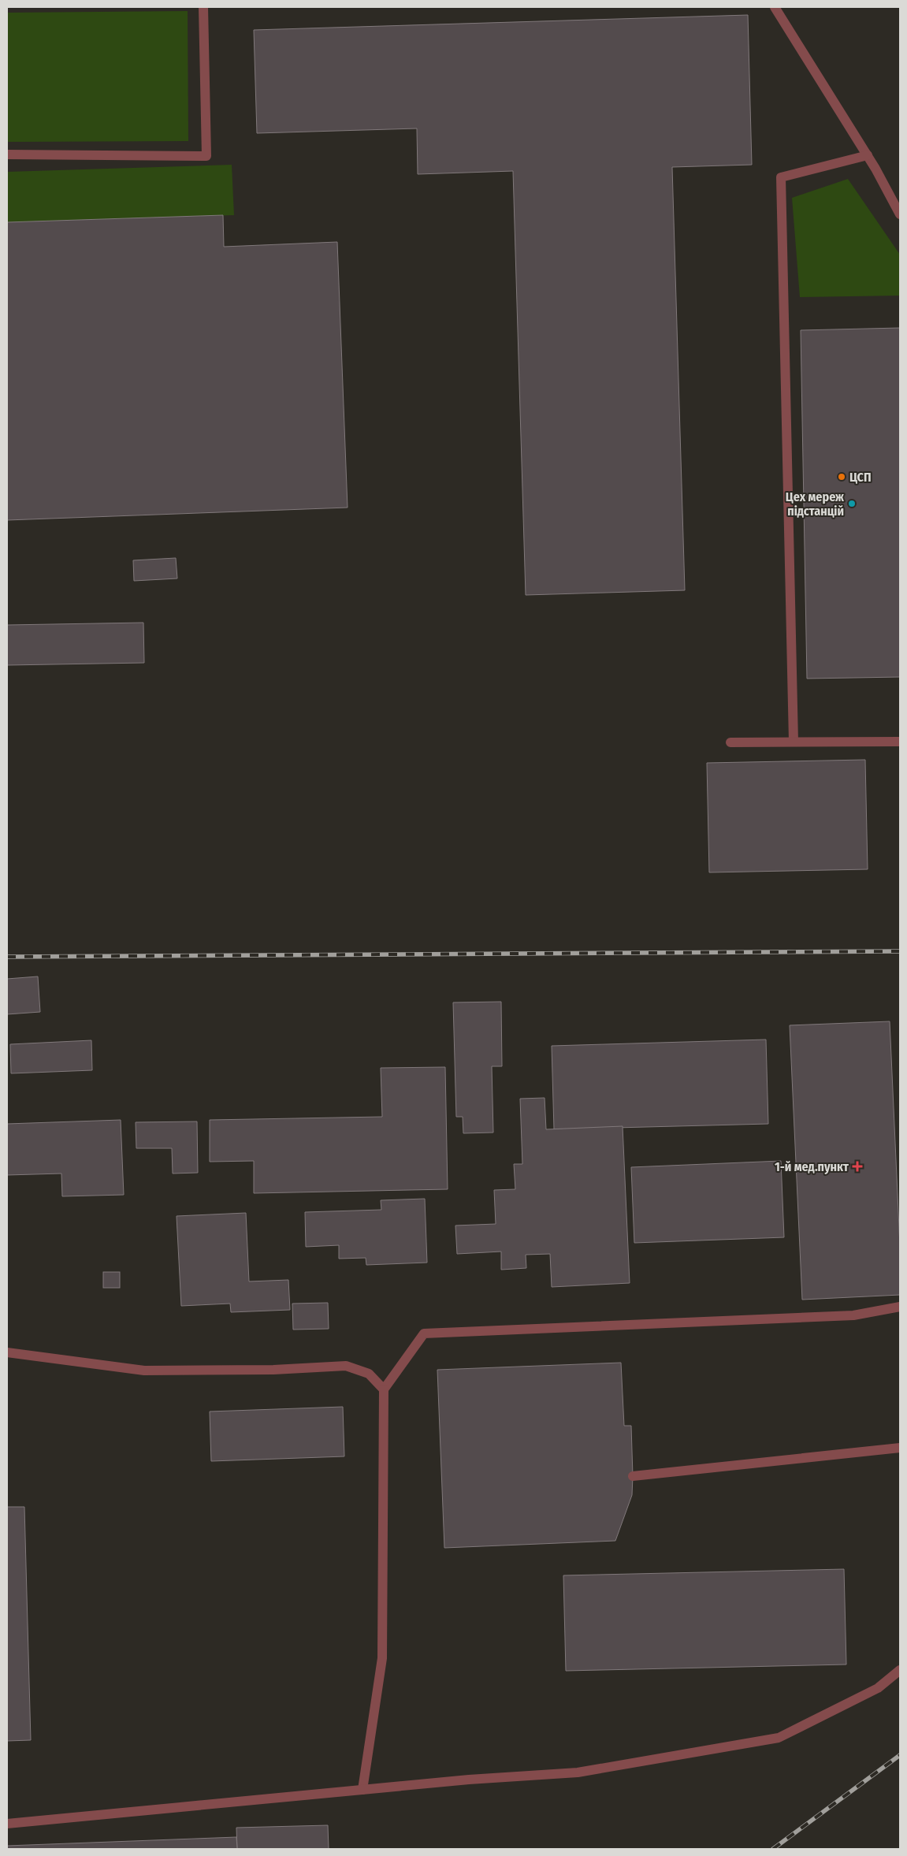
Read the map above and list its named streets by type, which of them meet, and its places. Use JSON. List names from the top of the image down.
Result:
{
  "places": {
    "other": ["ЦСП", "Цех мереж підстанцій"],
    "health": ["1-й мед.пункт"]
  }
}
